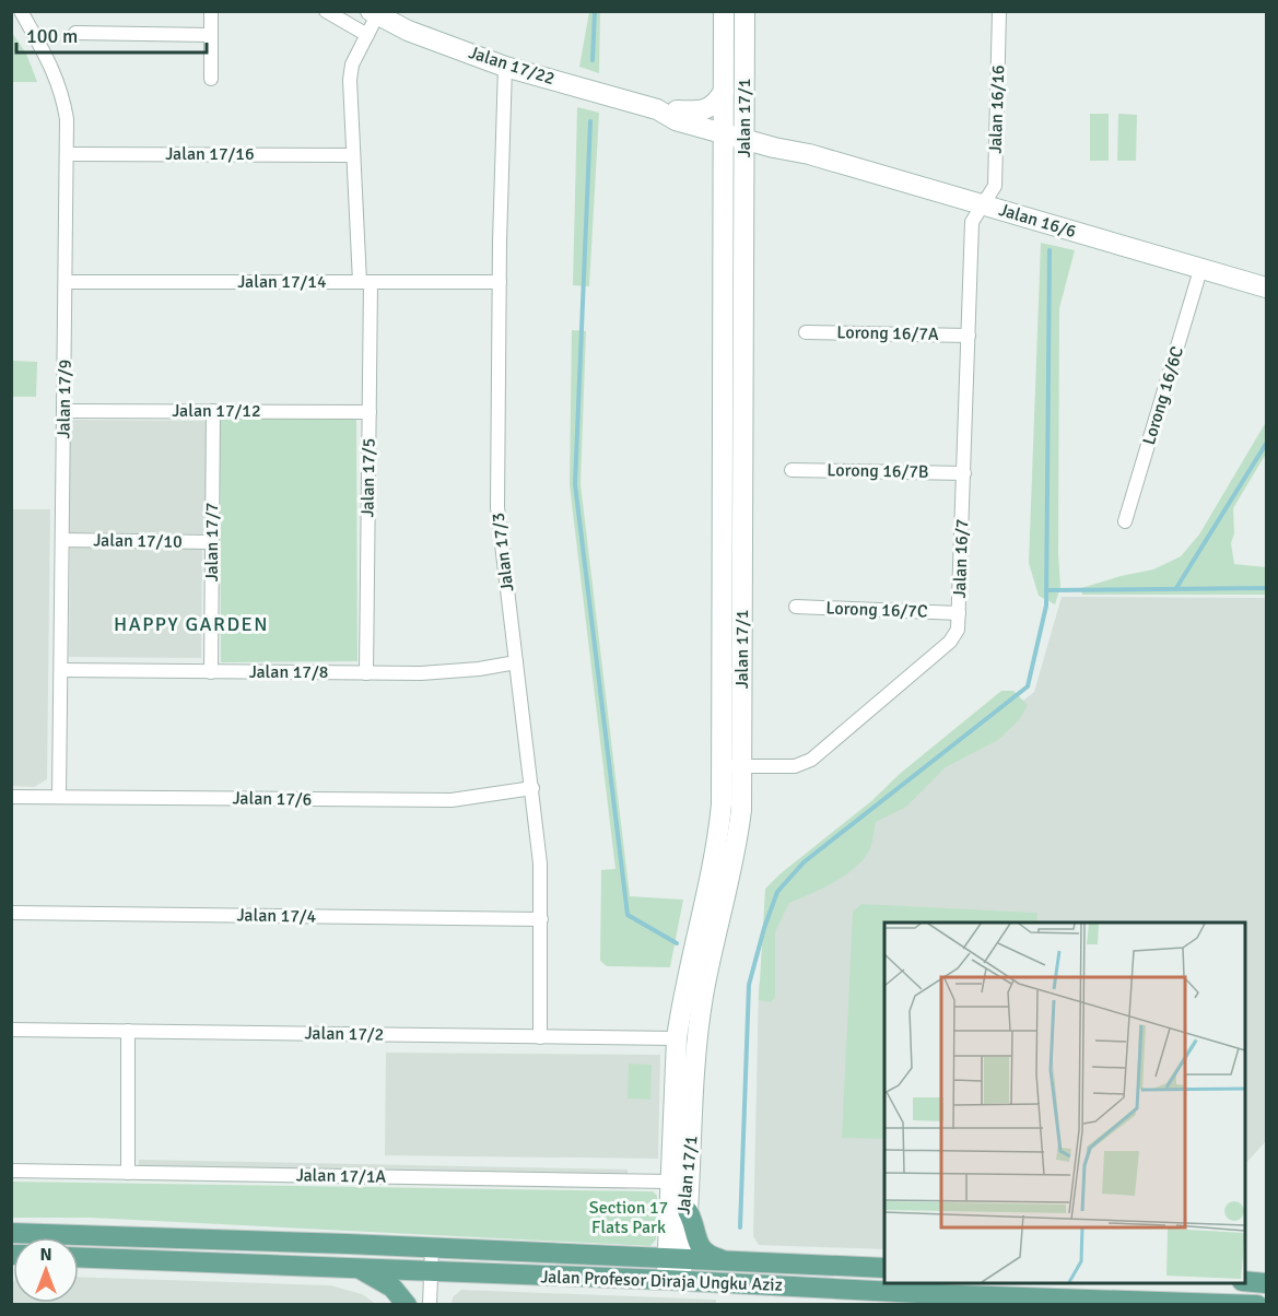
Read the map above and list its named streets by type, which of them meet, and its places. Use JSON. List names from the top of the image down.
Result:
{
  "streets": {
    "main road": ["Jalan Profesor Diraja Ungku Aziz"],
    "street": [
      "Jalan 17/22",
      "Jalan 16/16",
      "Jalan 17/1",
      "Jalan 17/16",
      "Jalan 16/6",
      "Jalan 17/14",
      "Lorong 16/7A",
      "Lorong 16/6C",
      "Jalan 17/9",
      "Jalan 17/12",
      "Lorong 16/7B",
      "Jalan 17/5",
      "Jalan 17/10",
      "Jalan 17/7",
      "Jalan 17/3",
      "Jalan 16/7",
      "Lorong 16/7C",
      "Jalan 17/8",
      "Jalan 17/6",
      "Jalan 17/4",
      "Jalan 17/2",
      "Jalan 17/1A"
    ]
  },
  "crossings": [
    ["Jalan 17/22", "Jalan 17/1"],
    ["Jalan 17/22", "Jalan 16/6"],
    ["Jalan 17/22", "Jalan 17/5"],
    ["Jalan 17/22", "Jalan 17/3"],
    ["Jalan 16/16", "Jalan 16/6"],
    ["Jalan 16/16", "Jalan 16/7"],
    ["Jalan 17/1", "Jalan 16/6"],
    ["Jalan 17/1", "Jalan 16/7"],
    ["Jalan 17/1", "Jalan 17/2"],
    ["Jalan 17/1", "Jalan 17/1A"],
    ["Jalan 17/1", "Jalan Profesor Diraja Ungku Aziz"],
    ["Jalan 17/16", "Jalan 17/9"],
    ["Jalan 17/16", "Jalan 17/5"],
    ["Jalan 16/6", "Lorong 16/6C"],
    ["Jalan 16/6", "Jalan 16/7"],
    ["Jalan 17/14", "Jalan 17/9"],
    ["Jalan 17/14", "Jalan 17/5"],
    ["Jalan 17/14", "Jalan 17/3"],
    ["Lorong 16/7A", "Jalan 16/7"],
    ["Jalan 17/9", "Jalan 17/12"],
    ["Jalan 17/9", "Jalan 17/10"],
    ["Jalan 17/9", "Jalan 17/8"],
    ["Jalan 17/9", "Jalan 17/6"],
    ["Jalan 17/12", "Jalan 17/5"],
    ["Jalan 17/12", "Jalan 17/7"],
    ["Lorong 16/7B", "Jalan 16/7"],
    ["Jalan 17/5", "Jalan 17/8"],
    ["Jalan 17/10", "Jalan 17/7"],
    ["Jalan 17/7", "Jalan 17/8"],
    ["Jalan 17/3", "Jalan 17/8"],
    ["Jalan 17/3", "Jalan 17/6"],
    ["Jalan 17/3", "Jalan 17/4"],
    ["Jalan 17/3", "Jalan 17/2"],
    ["Jalan 16/7", "Lorong 16/7C"]
  ],
  "districts": ["HAPPY GARDEN"],
  "parks": ["Section 17 Flats Park"],
  "scale_bar": "100 m",
  "north": "top"
}
